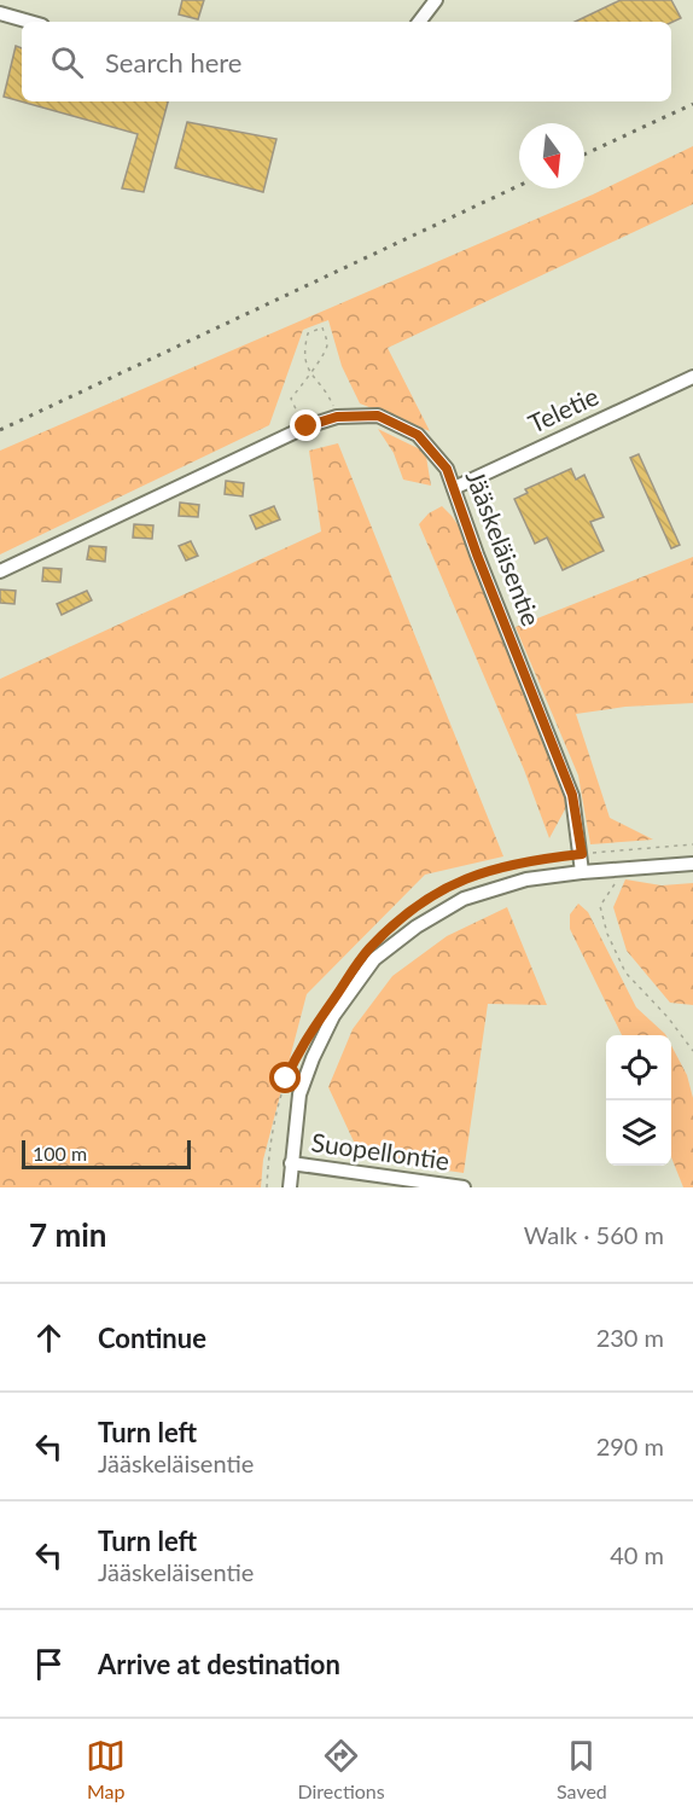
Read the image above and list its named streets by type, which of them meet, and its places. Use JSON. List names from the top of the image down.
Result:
{
  "streets": {
    "street": ["Teletie", "Jääskeläisentie", "Suopellontie"]
  },
  "crossings": [
    ["Teletie", "Jääskeläisentie"]
  ],
  "scale_bar": "100 m",
  "north": "bottom",
  "page": {
    "search": "Search here",
    "scale": "100 m",
    "heading": ["7 min", "Walk · 560 m"],
    "list": [
      ["Continue", "230 m"],
      ["Turn left", "Jääskeläisentie", "290 m"],
      ["Turn left", "Jääskeläisentie", "40 m"],
      "Arrive at destination"
    ],
    "nav": ["Map", "Directions", "Saved"]
  }
}
